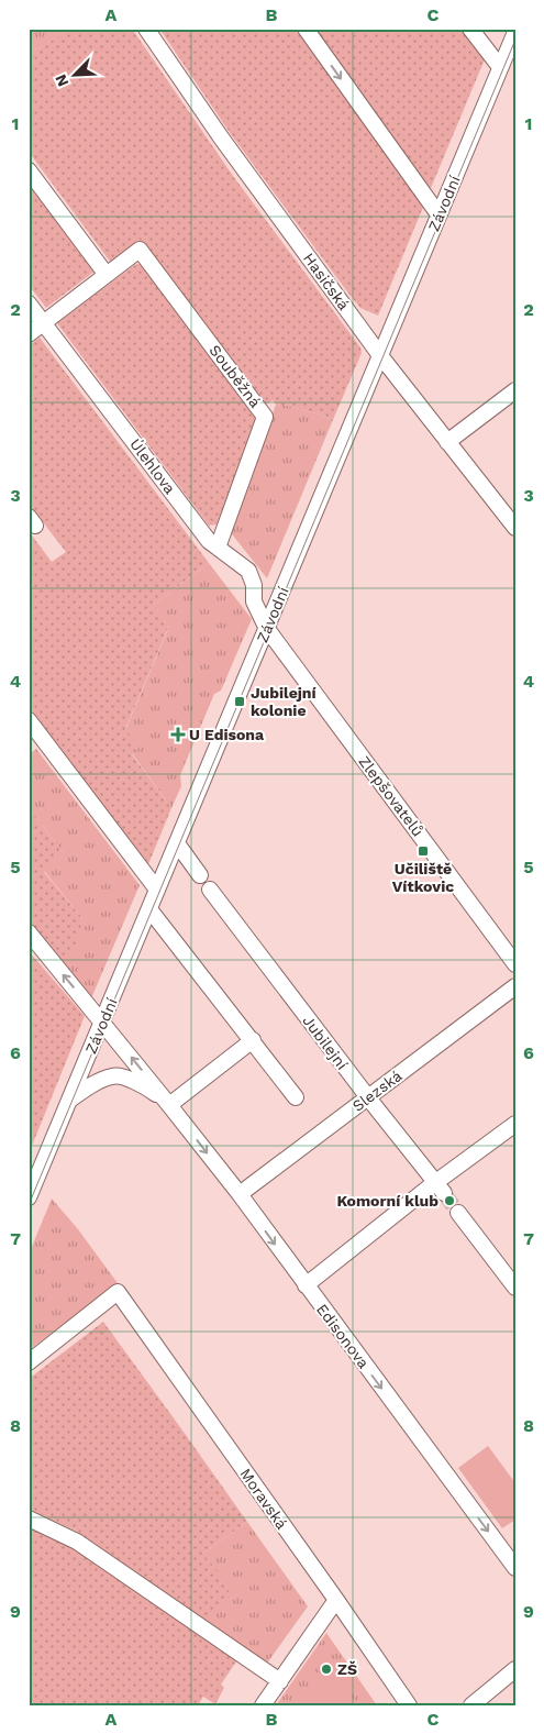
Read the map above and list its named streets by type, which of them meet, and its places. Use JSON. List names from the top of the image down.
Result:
{
  "streets": {
    "street": [
      "Závodní",
      "Hasičská",
      "Souběžná",
      "Úlehlova",
      "Zlepšovatelů",
      "Jubilejní",
      "Slezská",
      "Edisonova",
      "Moravská"
    ]
  },
  "crossings": [
    ["Závodní", "Hasičská"],
    ["Závodní", "Úlehlova"],
    ["Závodní", "Zlepšovatelů"],
    ["Závodní", "Edisonova"],
    ["Souběžná", "Úlehlova"],
    ["Úlehlova", "Zlepšovatelů"],
    ["Jubilejní", "Slezská"],
    ["Slezská", "Edisonova"]
  ],
  "places": {
    "transit": ["Jubilejní kolonie", "Učiliště Vítkovic"],
    "health": ["U Edisona"],
    "other": ["Komorní klub", "ZŠ"]
  },
  "north": "bottom left",
  "grid": {
    "columns": ["A", "B", "C"],
    "rows": [
      "1",
      "2",
      "3",
      "4",
      "5",
      "6",
      "7",
      "8",
      "9"
    ]
  }
}
